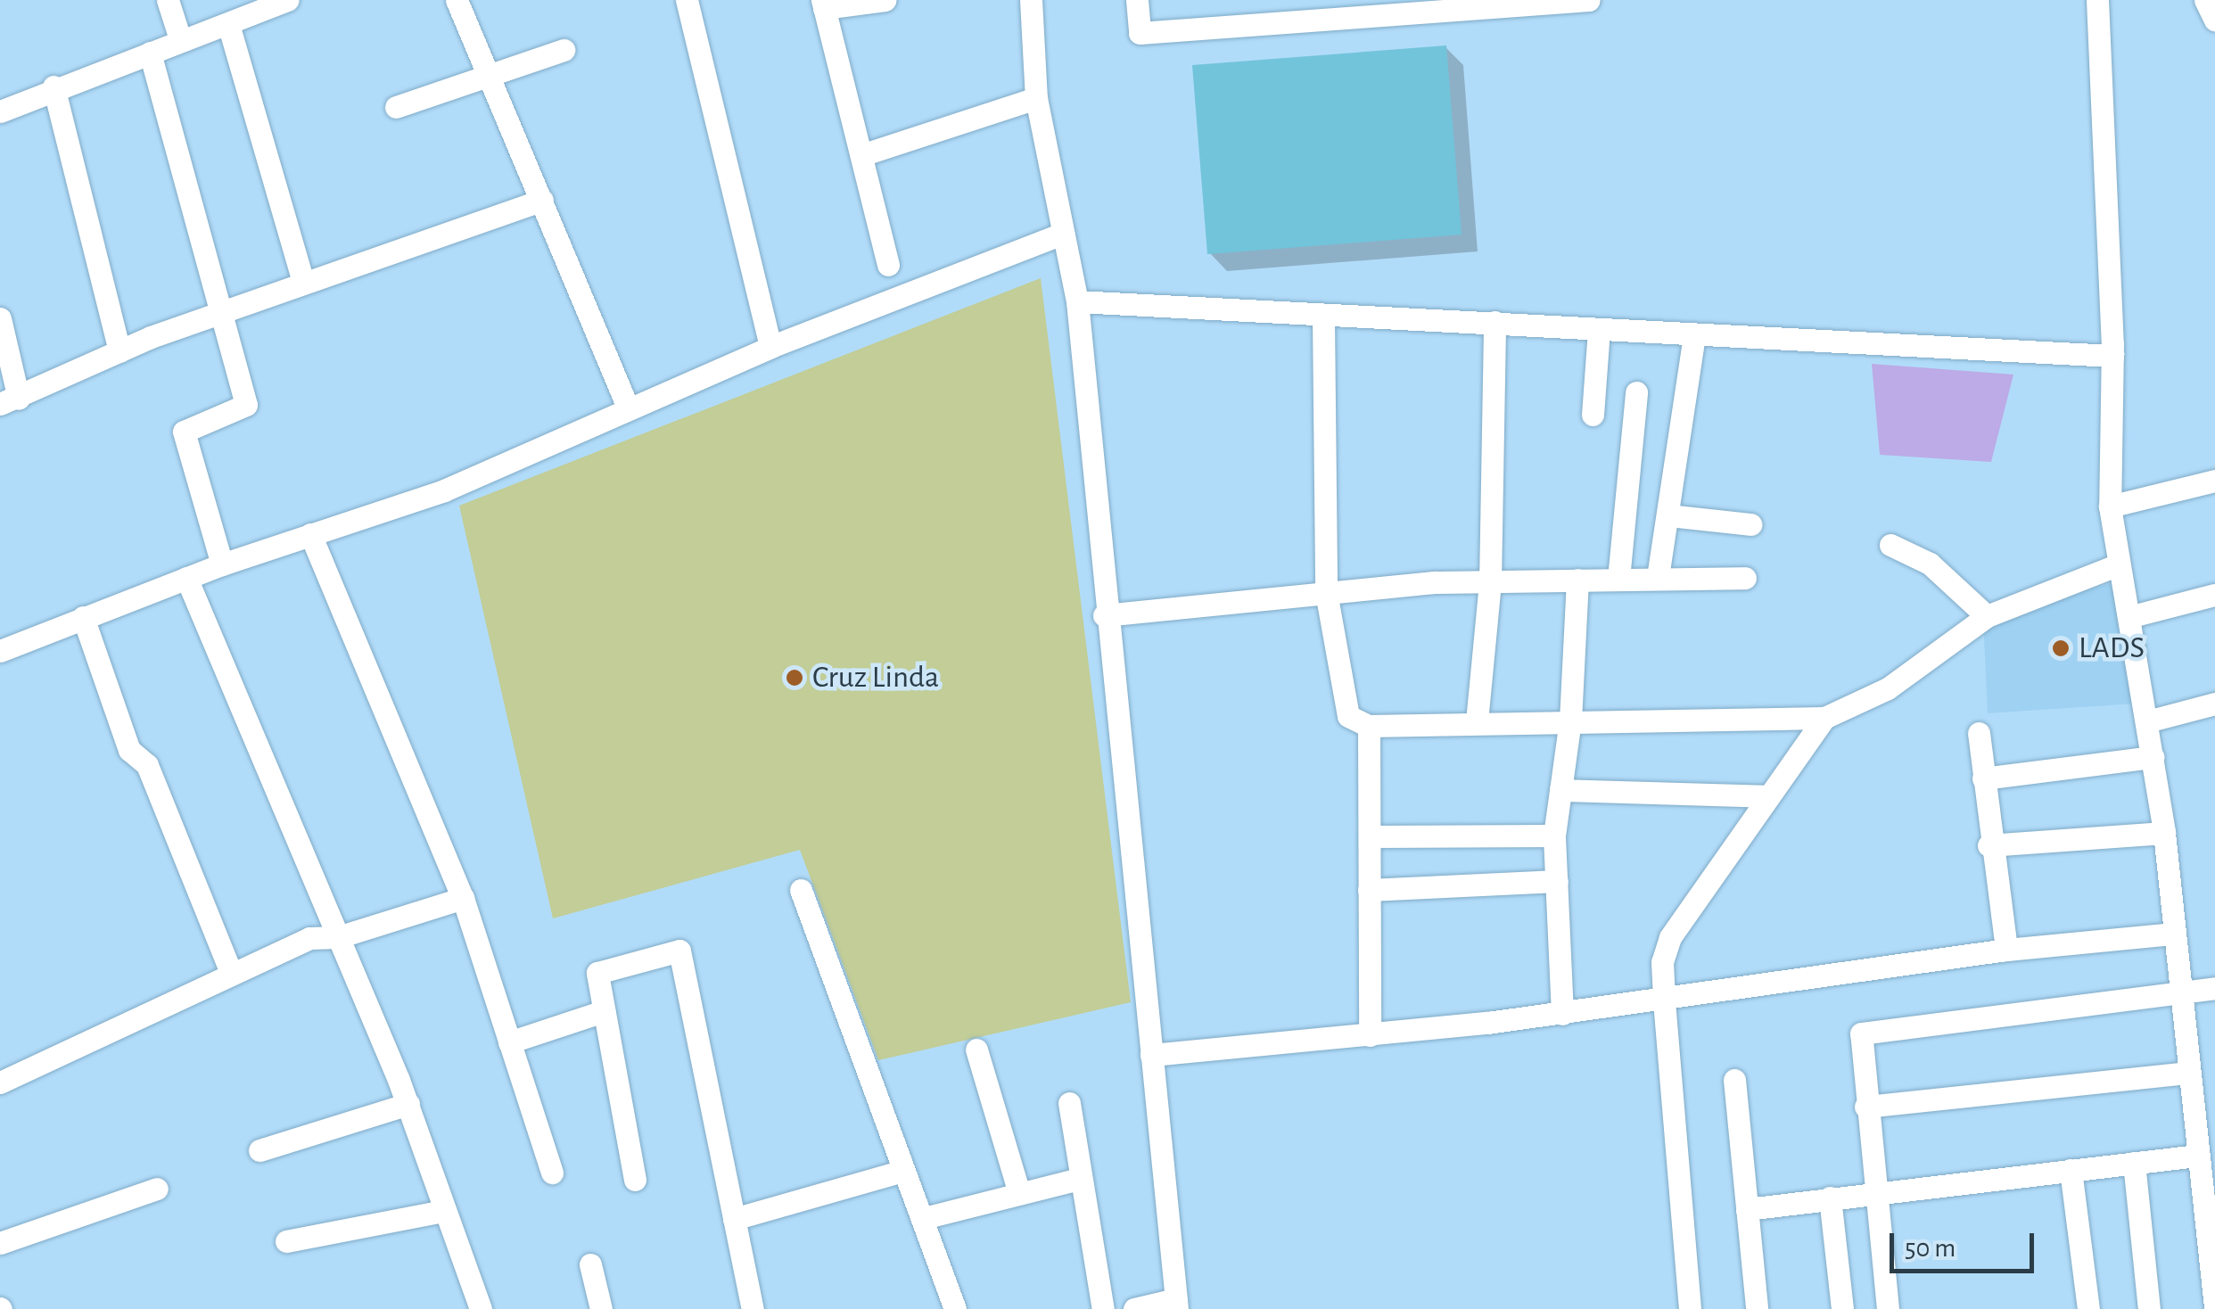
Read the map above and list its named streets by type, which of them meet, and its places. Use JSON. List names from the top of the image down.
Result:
{
  "places": ["LADS", "Cruz Linda"],
  "scale_bar": "50 m"
}
